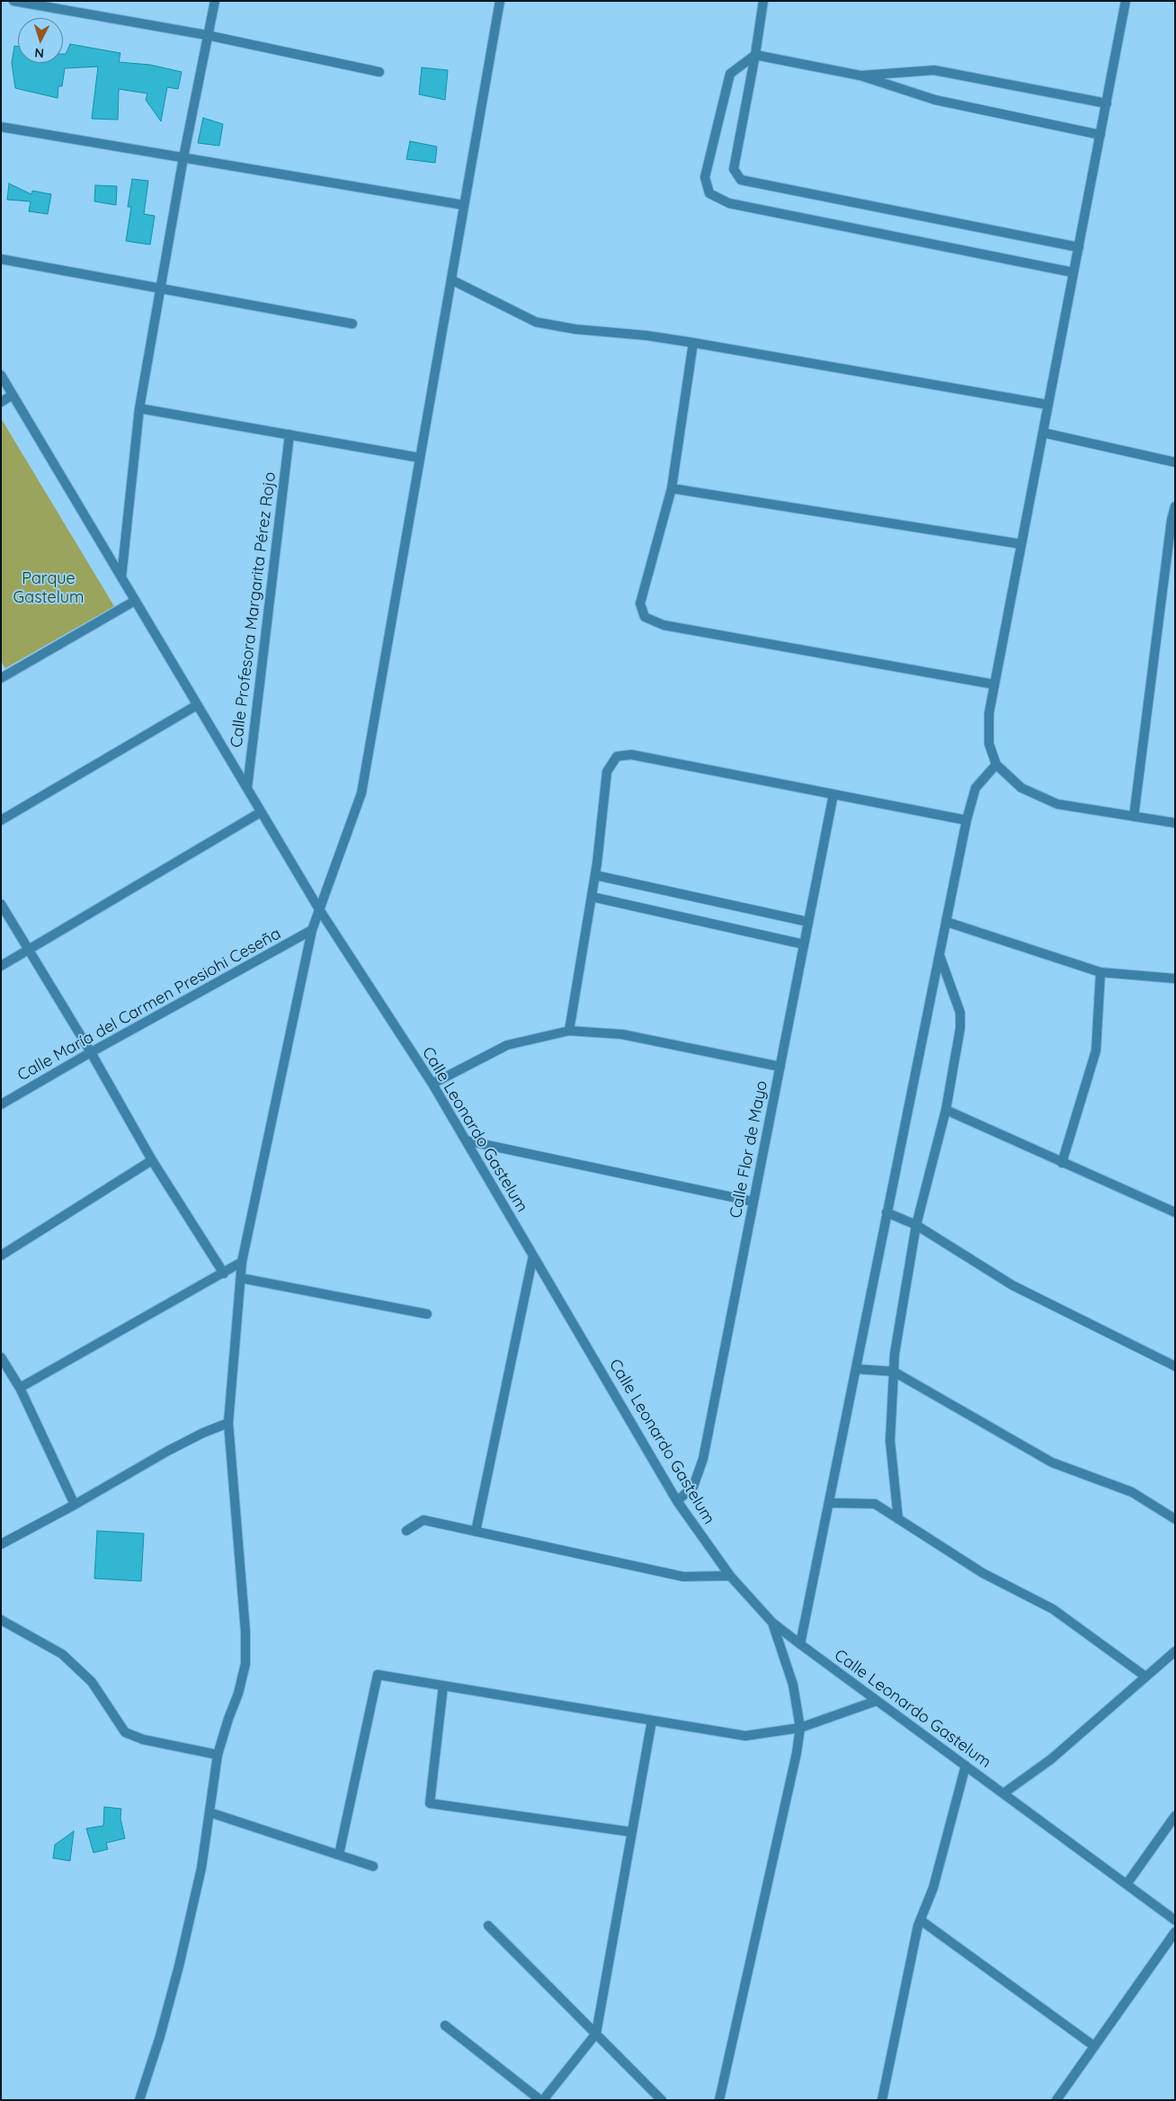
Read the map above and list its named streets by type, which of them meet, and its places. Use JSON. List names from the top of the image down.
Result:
{
  "streets": {
    "street": [
      "Calle Profesora Margarita Pérez Rojo",
      "Calle María del Carmen Presiohi Ceseña",
      "Calle Leonardo Gastelum",
      "Calle Flor de Mayo"
    ]
  },
  "crossings": [
    ["Calle Profesora Margarita Pérez Rojo", "Calle Leonardo Gastelum"],
    ["Calle Leonardo Gastelum", "Calle Flor de Mayo"]
  ],
  "parks": ["Parque Gastelum"],
  "north": "bottom"
}
